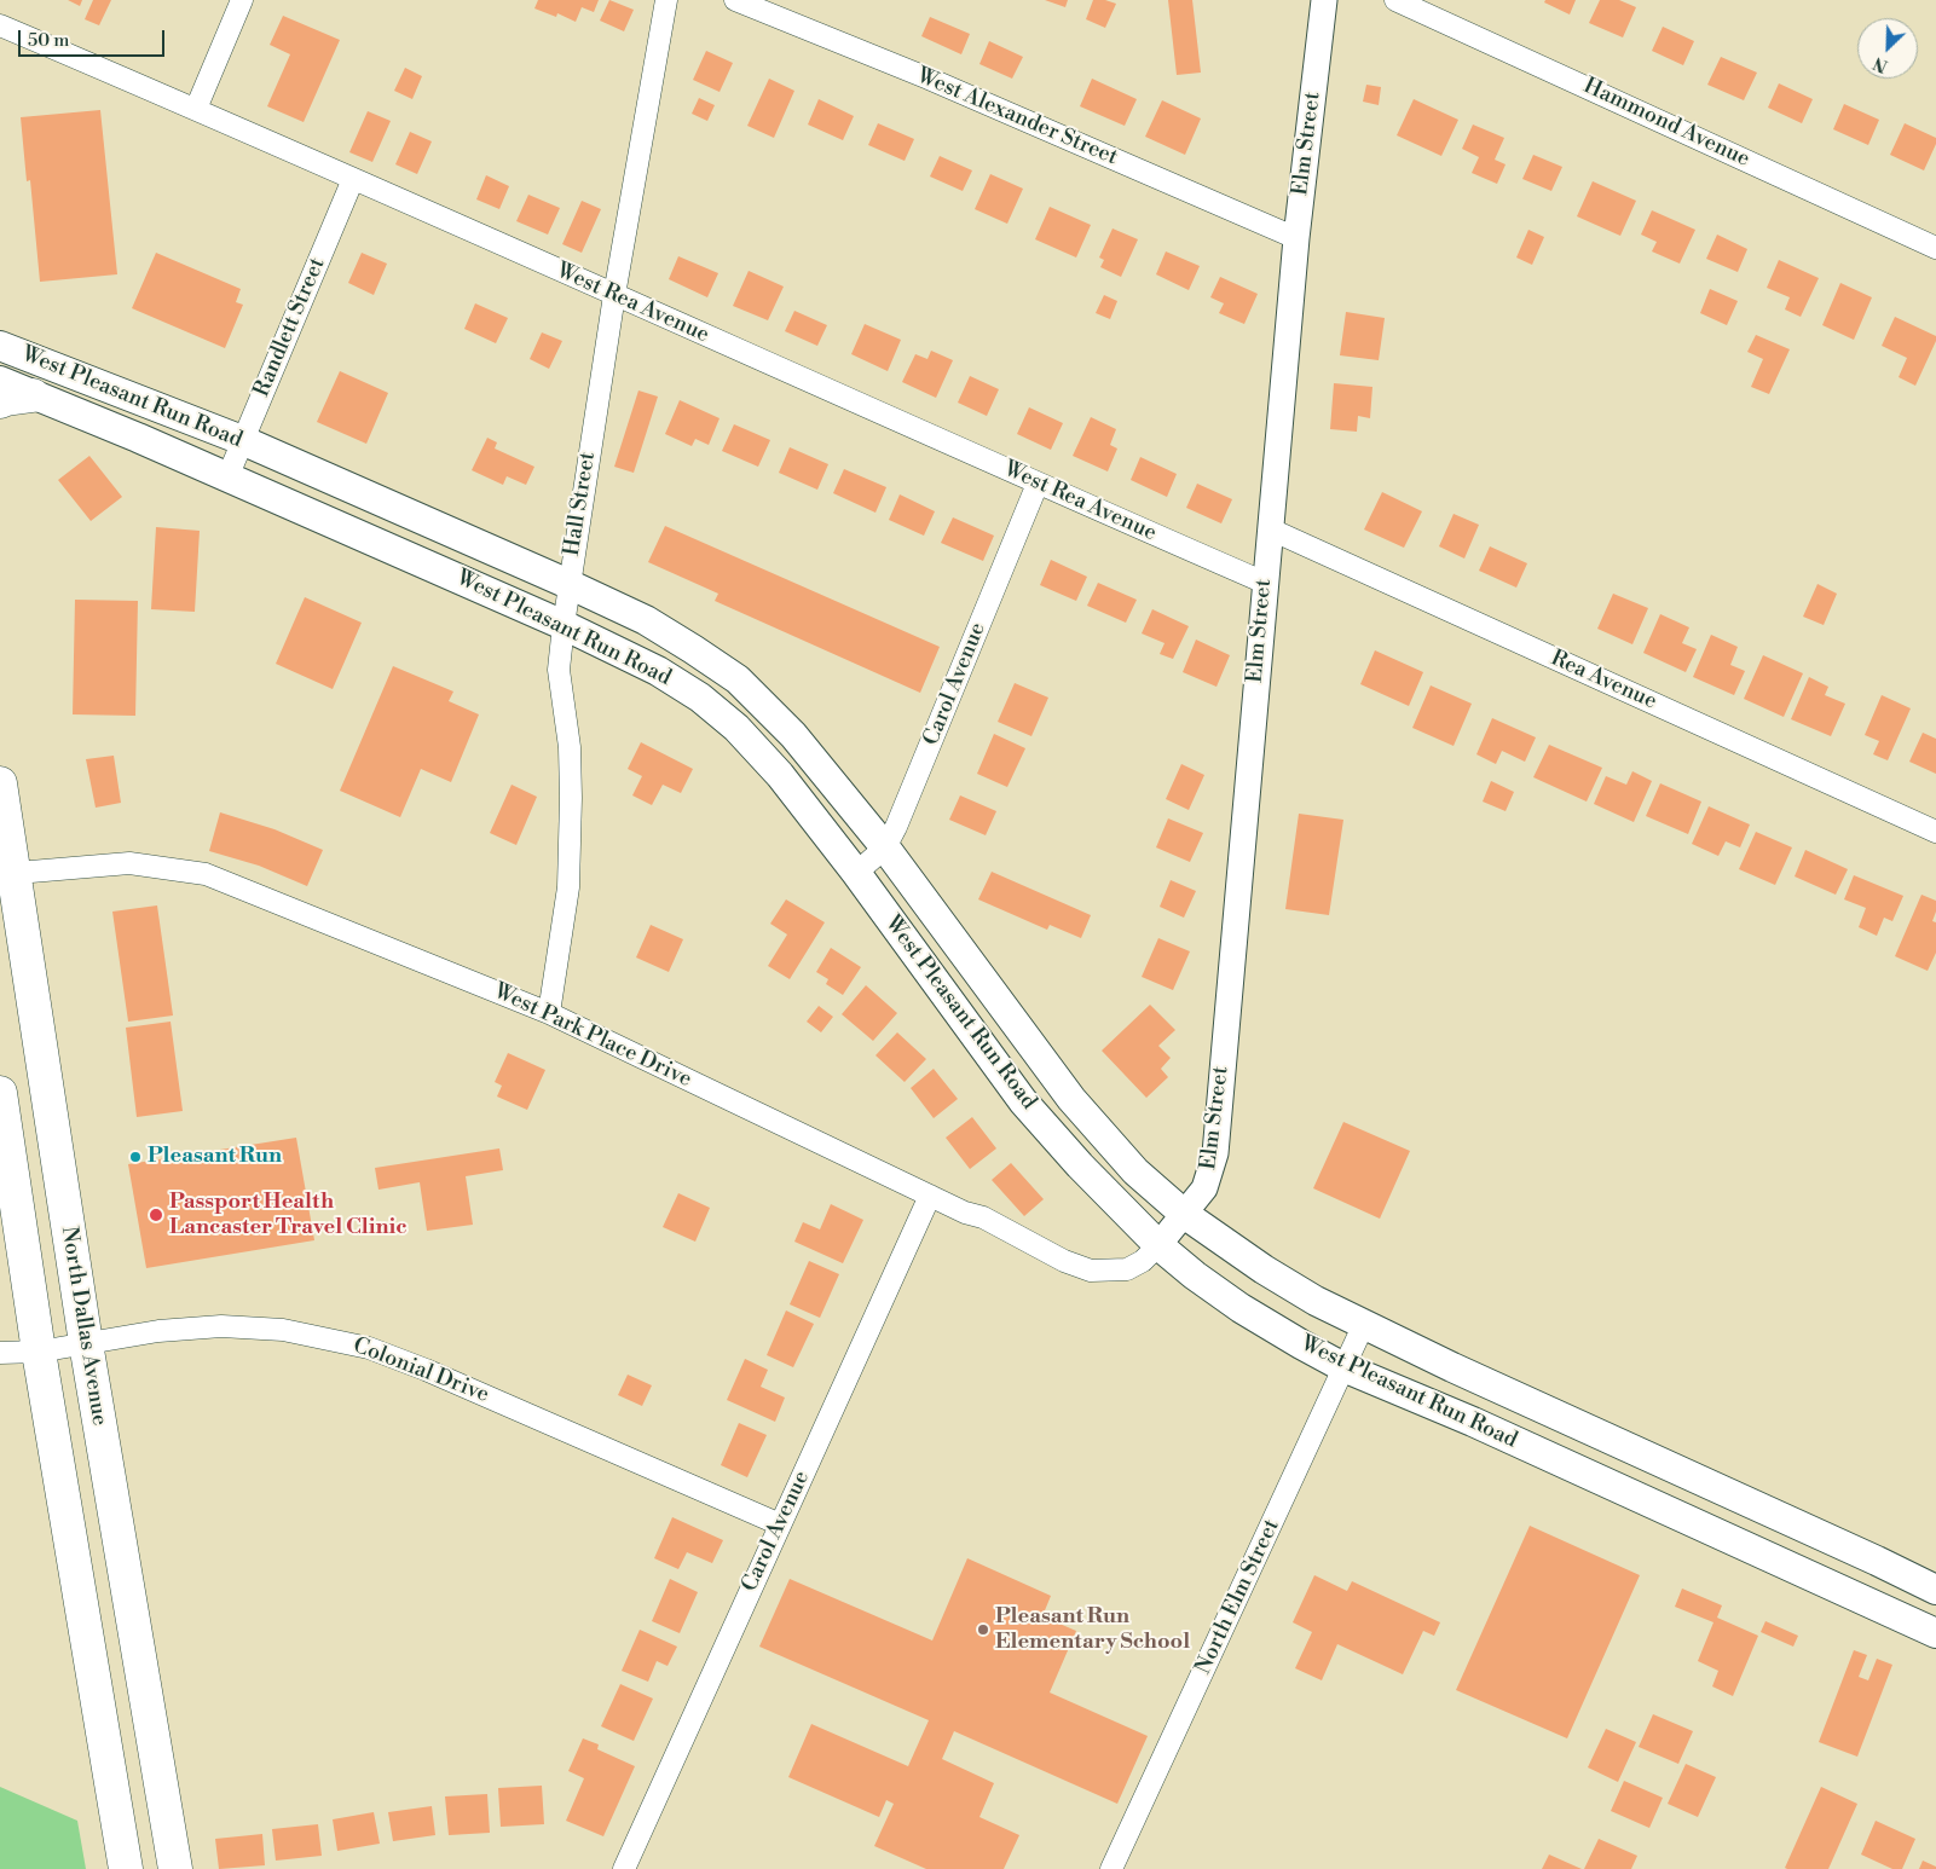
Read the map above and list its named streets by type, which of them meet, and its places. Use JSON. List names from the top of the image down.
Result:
{
  "streets": {
    "main road": ["West Pleasant Run Road", "North Dallas Avenue"],
    "street": [
      "West Alexander Street",
      "Hammond Avenue",
      "Elm Street",
      "West Rea Avenue",
      "Randlett Street",
      "Hall Street",
      "Rea Avenue",
      "Carol Avenue",
      "West Park Place Drive",
      "Colonial Drive",
      "North Elm Street"
    ]
  },
  "crossings": [
    ["West Alexander Street", "Elm Street"],
    ["Elm Street", "West Rea Avenue"],
    ["Elm Street", "West Pleasant Run Road"],
    ["Elm Street", "Rea Avenue"],
    ["Elm Street", "West Park Place Drive"],
    ["West Rea Avenue", "Randlett Street"],
    ["West Rea Avenue", "Hall Street"],
    ["West Rea Avenue", "Carol Avenue"],
    ["Randlett Street", "West Pleasant Run Road"],
    ["West Pleasant Run Road", "Hall Street"],
    ["West Pleasant Run Road", "Carol Avenue"],
    ["West Pleasant Run Road", "West Park Place Drive"],
    ["West Pleasant Run Road", "North Elm Street"],
    ["Hall Street", "West Park Place Drive"],
    ["Carol Avenue", "West Park Place Drive"],
    ["Carol Avenue", "Colonial Drive"],
    ["West Park Place Drive", "North Dallas Avenue"],
    ["North Dallas Avenue", "Colonial Drive"]
  ],
  "places": ["Pleasant Run", "Passport Health Lancaster Travel Clinic", "Pleasant Run Elementary School"],
  "scale_bar": "50 m",
  "north": "bottom left"
}
